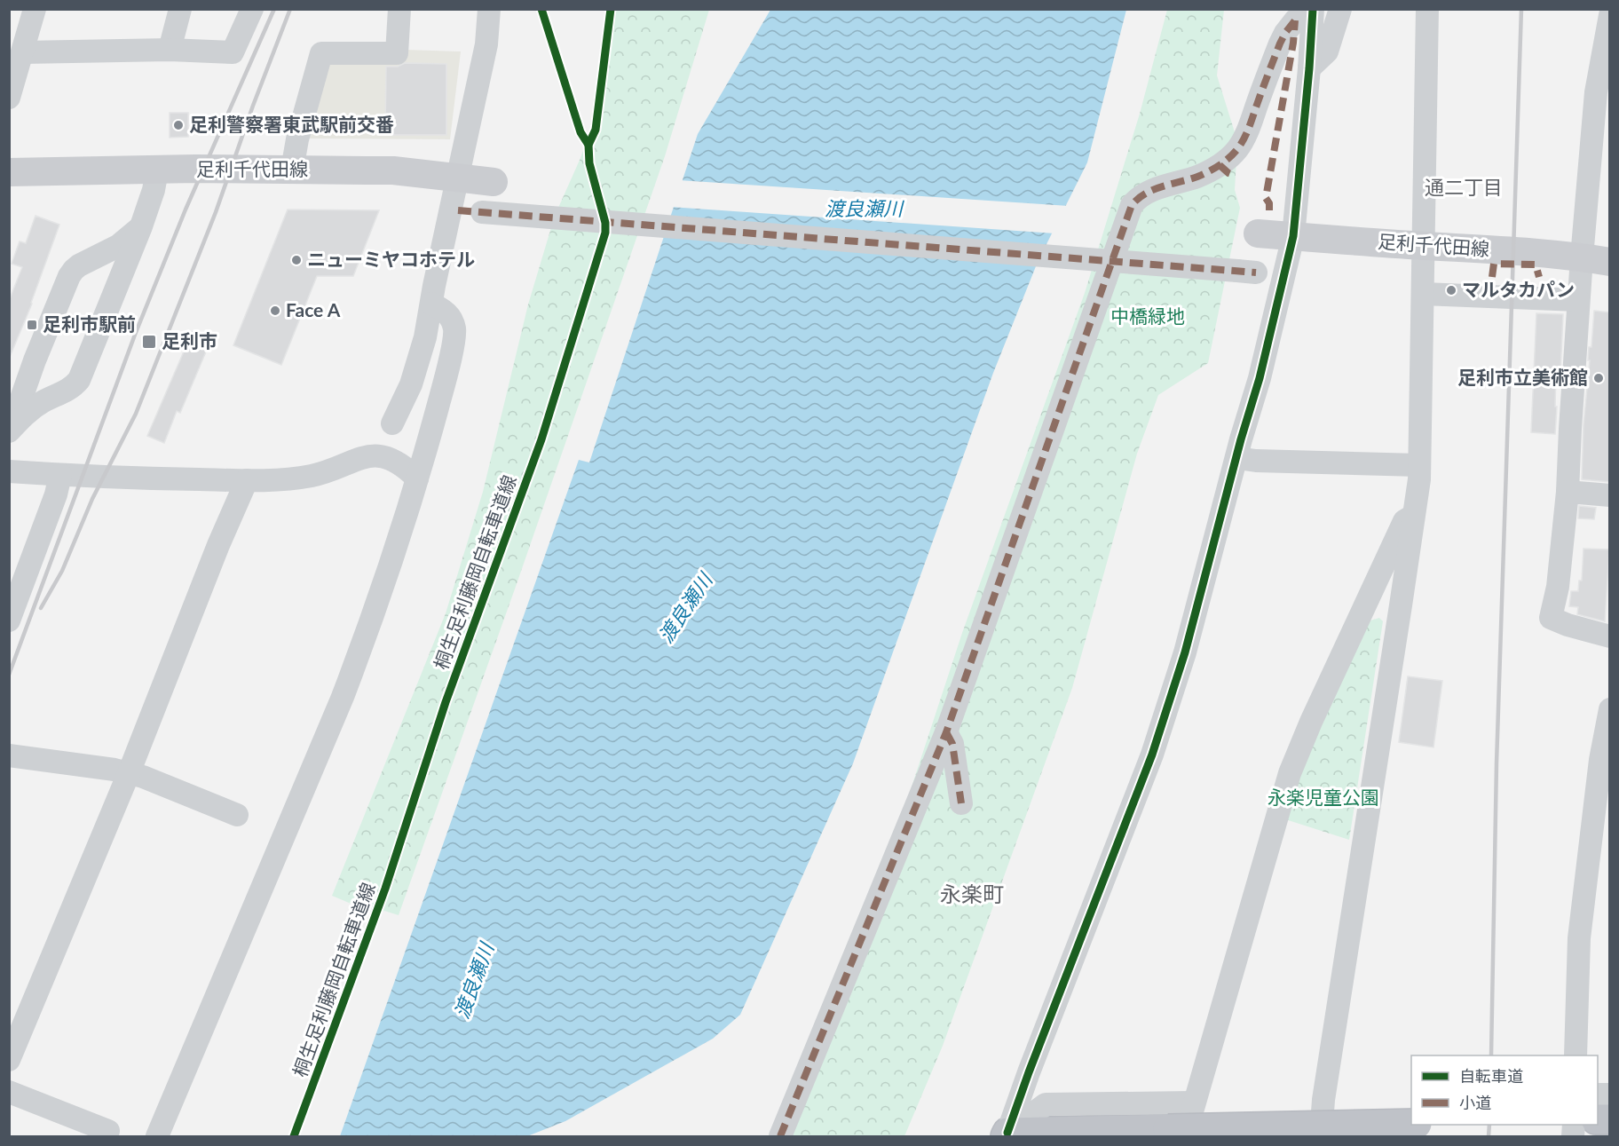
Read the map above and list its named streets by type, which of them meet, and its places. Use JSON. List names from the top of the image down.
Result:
{
  "streets": {
    "main road": ["足利千代田線"],
    "cycle path": ["桐生足利藤岡自転車道線"]
  },
  "districts": ["通二丁目", "永楽町"],
  "water": ["渡良瀬川"],
  "parks": ["中橋緑地", "永楽児童公園"],
  "places": {
    "other": [
      "足利警察署東武駅前交番",
      "ニューミヤコホテル",
      "マルタカパン",
      "Face A",
      "足利市立美術館"
    ],
    "transit": ["足利市駅前", "足利市"]
  },
  "legend": ["自転車道", "小道"]
}
